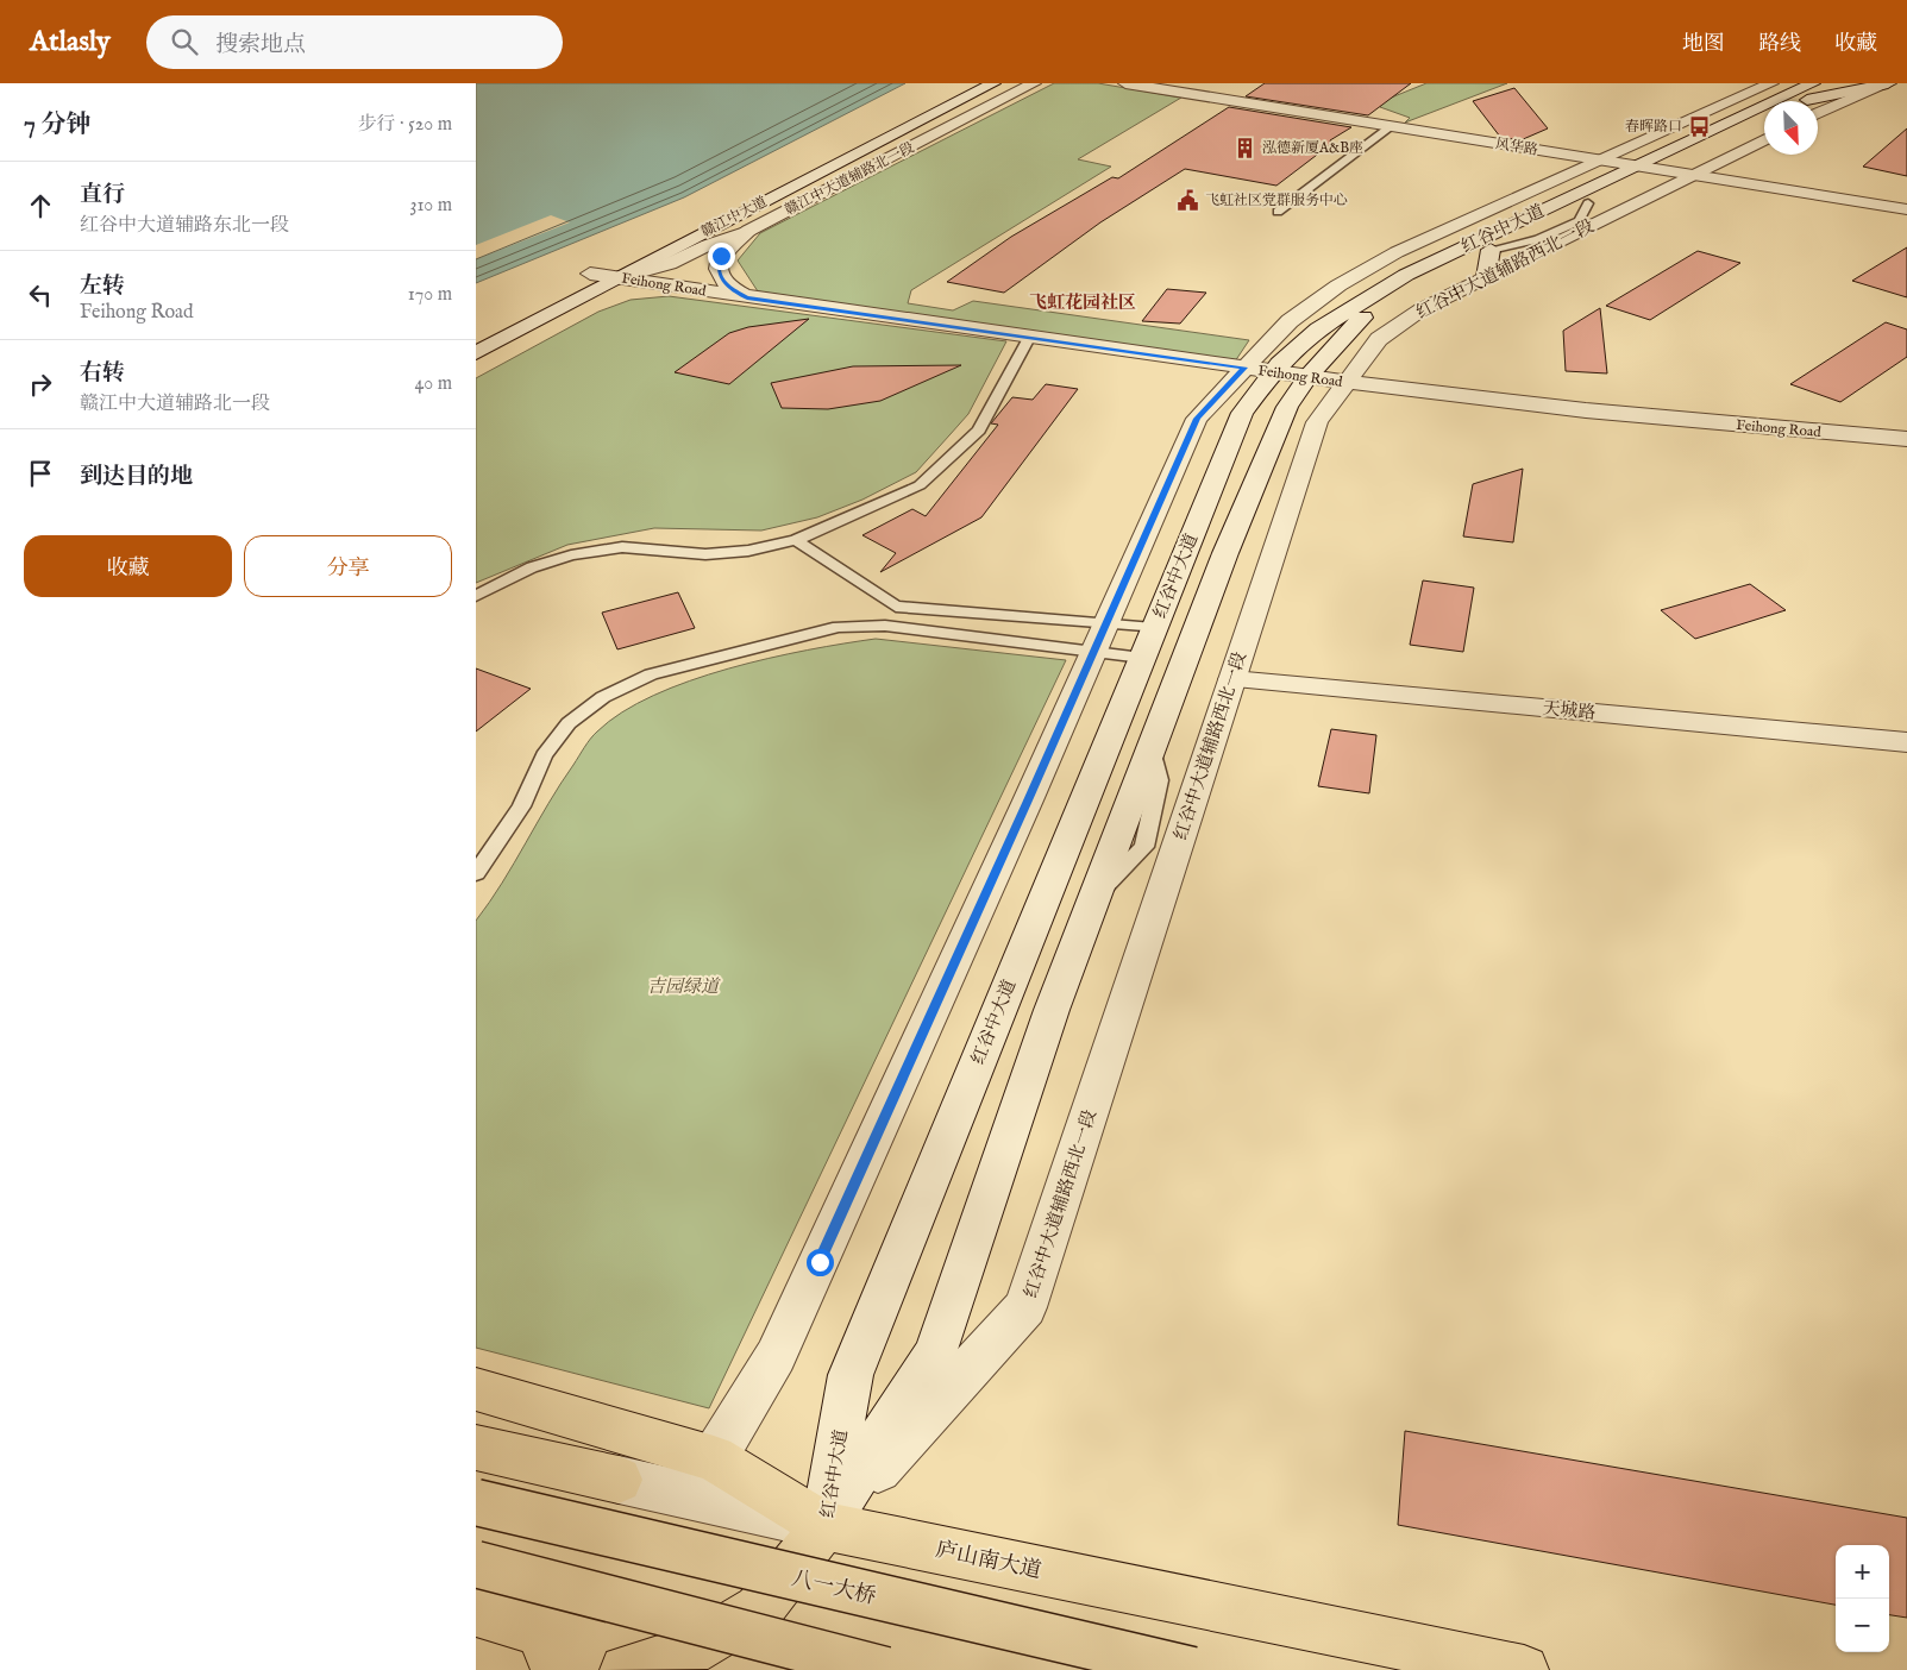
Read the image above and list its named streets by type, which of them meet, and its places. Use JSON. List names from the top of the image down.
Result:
{
  "streets": {
    "main road": ["庐山南大道", "八一大桥"],
    "street": [
      "风华路",
      "赣江中大道辅路北一段",
      "赣江中大道",
      "红谷中大道",
      "红谷中大道辅路西北一段",
      "Feihong Road",
      "天城路"
    ]
  },
  "crossings": [
    ["风华路", "红谷中大道"],
    ["风华路", "红谷中大道辅路西北一段"],
    ["赣江中大道辅路北一段", "Feihong Road"],
    ["赣江中大道", "Feihong Road"],
    ["红谷中大道", "红谷中大道辅路西北一段"],
    ["红谷中大道", "Feihong Road"],
    ["红谷中大道", "庐山南大道"],
    ["红谷中大道辅路西北一段", "Feihong Road"],
    ["红谷中大道辅路西北一段", "天城路"],
    ["红谷中大道辅路西北一段", "庐山南大道"]
  ],
  "districts": ["飞虹花园社区"],
  "parks": ["吉园绿道"],
  "places": {
    "bus stop": ["春晖路口"],
    "building": ["泓德新厦A&B座"],
    "public building": ["飞虹社区党群服务中心"]
  },
  "north": "bottom right",
  "page": {
    "header": "Atlasly",
    "search": "搜索地点",
    "nav": ["地图", "路线", "收藏"],
    "heading": ["7 分钟", "步行 · 520 m"],
    "list": [
      ["直行", "红谷中大道辅路东北一段", "310 m"],
      ["左转", "Feihong Road", "170 m"],
      ["右转", "赣江中大道辅路北一段", "40 m"],
      "到达目的地"
    ],
    "buttons": ["收藏", "分享"],
    "map_buttons": ["+", "−"]
  }
}
